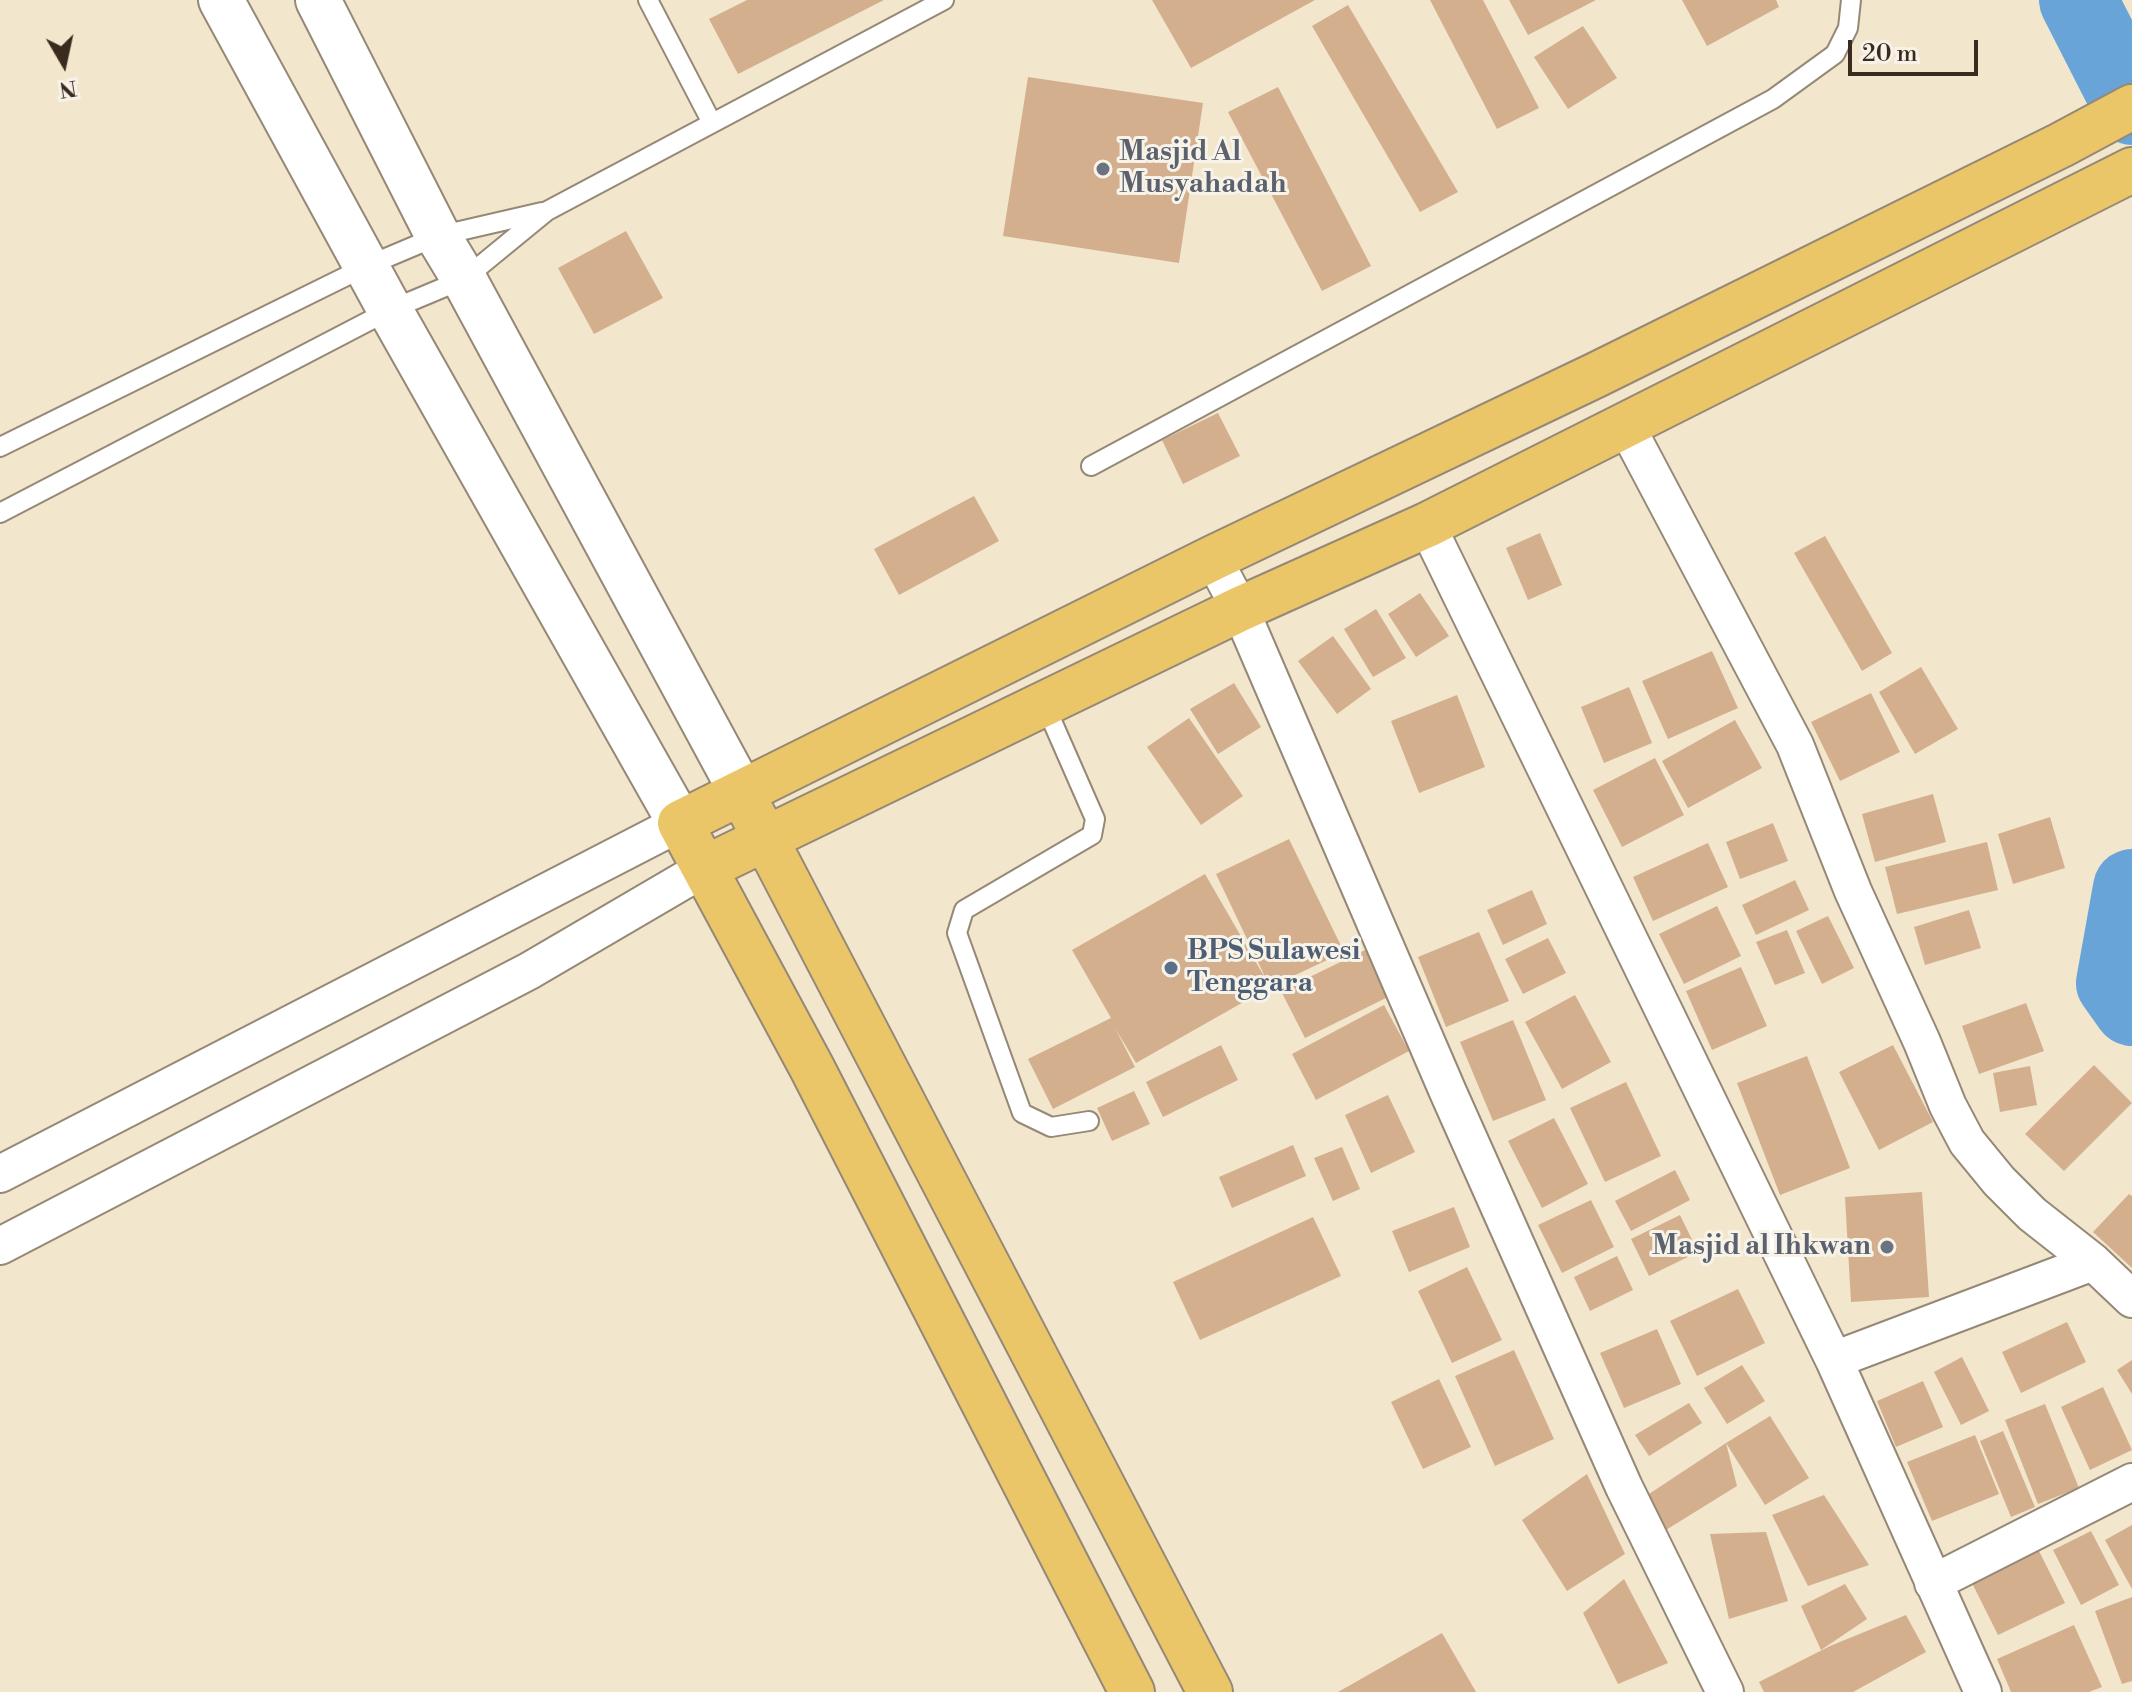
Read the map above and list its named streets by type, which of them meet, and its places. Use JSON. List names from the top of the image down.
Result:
{
  "places": ["Masjid Al Musyahadah", "BPS Sulawesi Tenggara", "Masjid al Ihkwan"],
  "scale_bar": "20 m",
  "north": "bottom"
}
